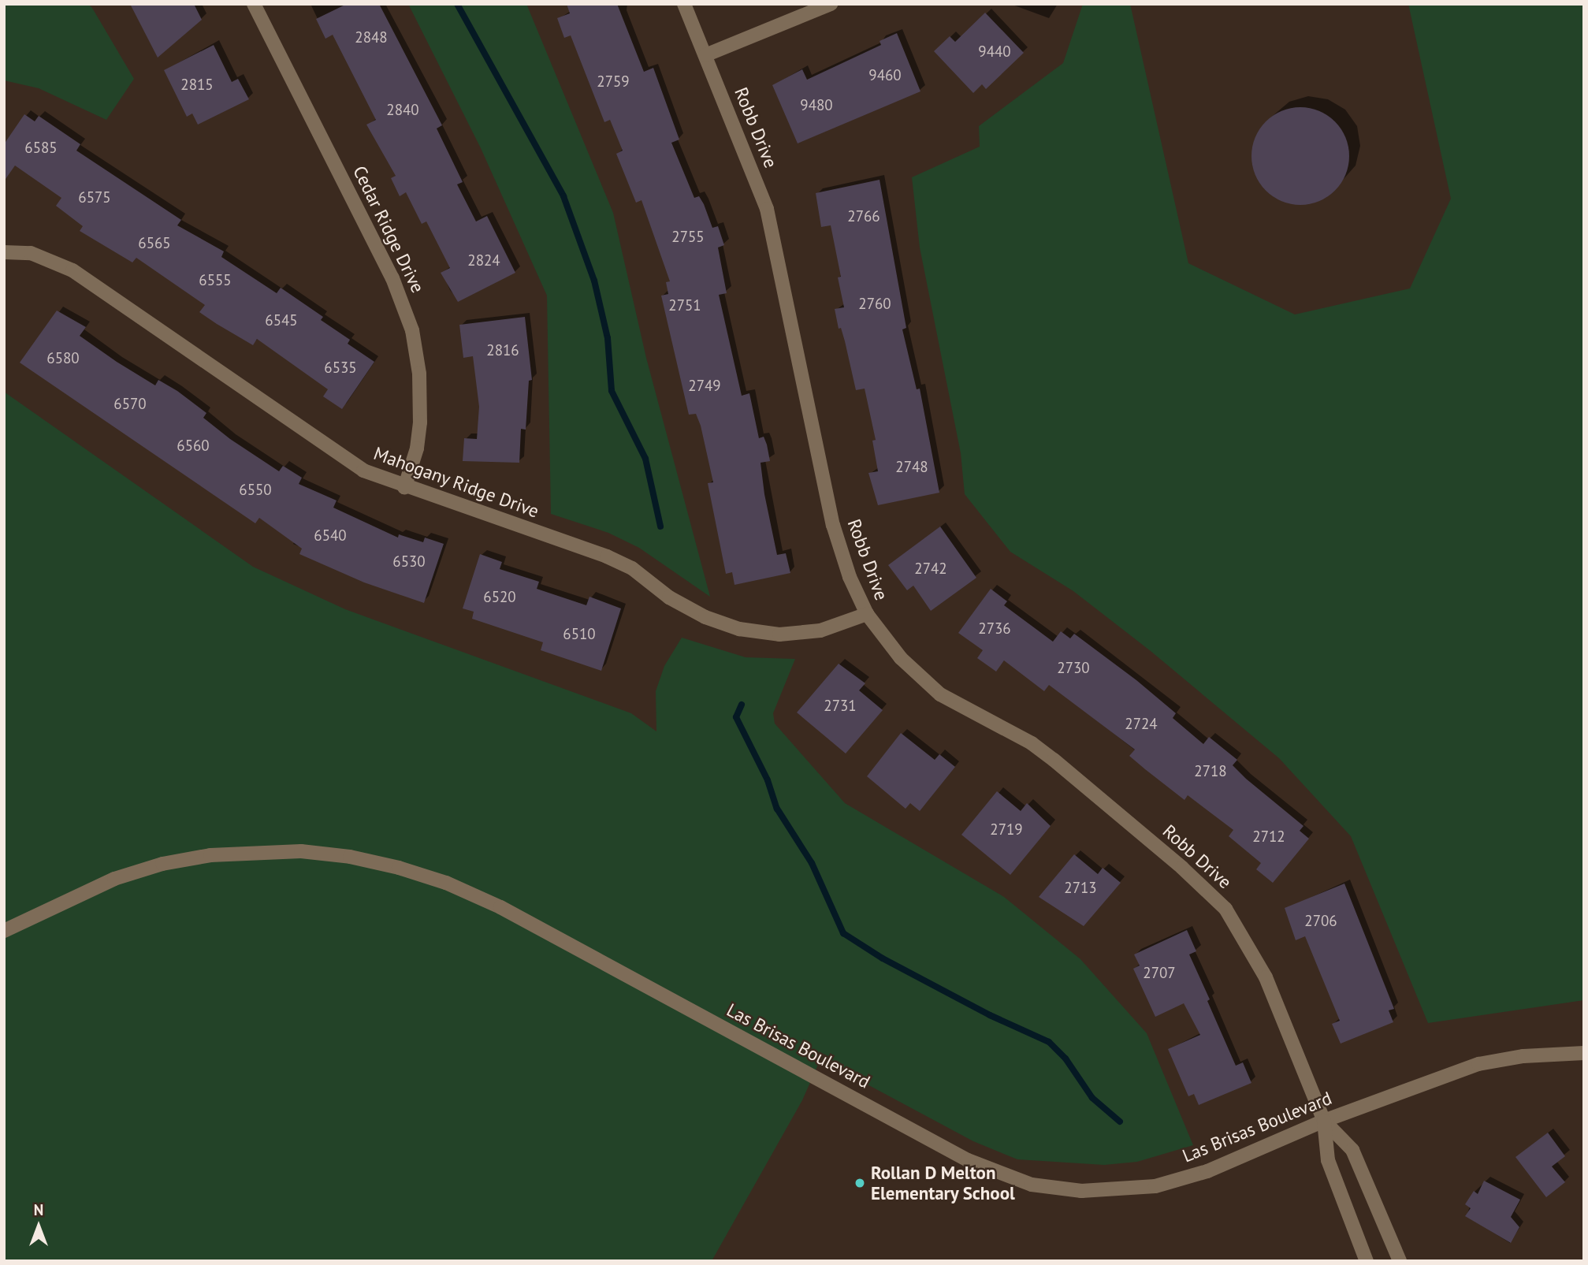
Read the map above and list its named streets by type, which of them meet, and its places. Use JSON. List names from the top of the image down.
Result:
{
  "streets": {
    "street": [
      "Robb Drive",
      "Cedar Ridge Drive",
      "Mahogany Ridge Drive",
      "Las Brisas Boulevard"
    ]
  },
  "crossings": [
    ["Robb Drive", "Mahogany Ridge Drive"],
    ["Robb Drive", "Las Brisas Boulevard"],
    ["Cedar Ridge Drive", "Mahogany Ridge Drive"]
  ],
  "places": ["Rollan D Melton Elementary School"],
  "house_numbers": [
    "2848",
    "9440",
    "9460",
    "2759",
    "2815",
    "9480",
    "2840",
    "6585",
    "6575",
    "2766",
    "2755",
    "6565",
    "2824",
    "6555",
    "2760",
    "2751",
    "6545",
    "2816",
    "6580",
    "6535",
    "2749",
    "6570",
    "6560",
    "2748",
    "6550",
    "6540",
    "6530",
    "2742",
    "6520",
    "2736",
    "6510",
    "2730",
    "2731",
    "2724",
    "2718",
    "2719",
    "2712",
    "2713",
    "2706",
    "2707"
  ],
  "north": "top"
}
